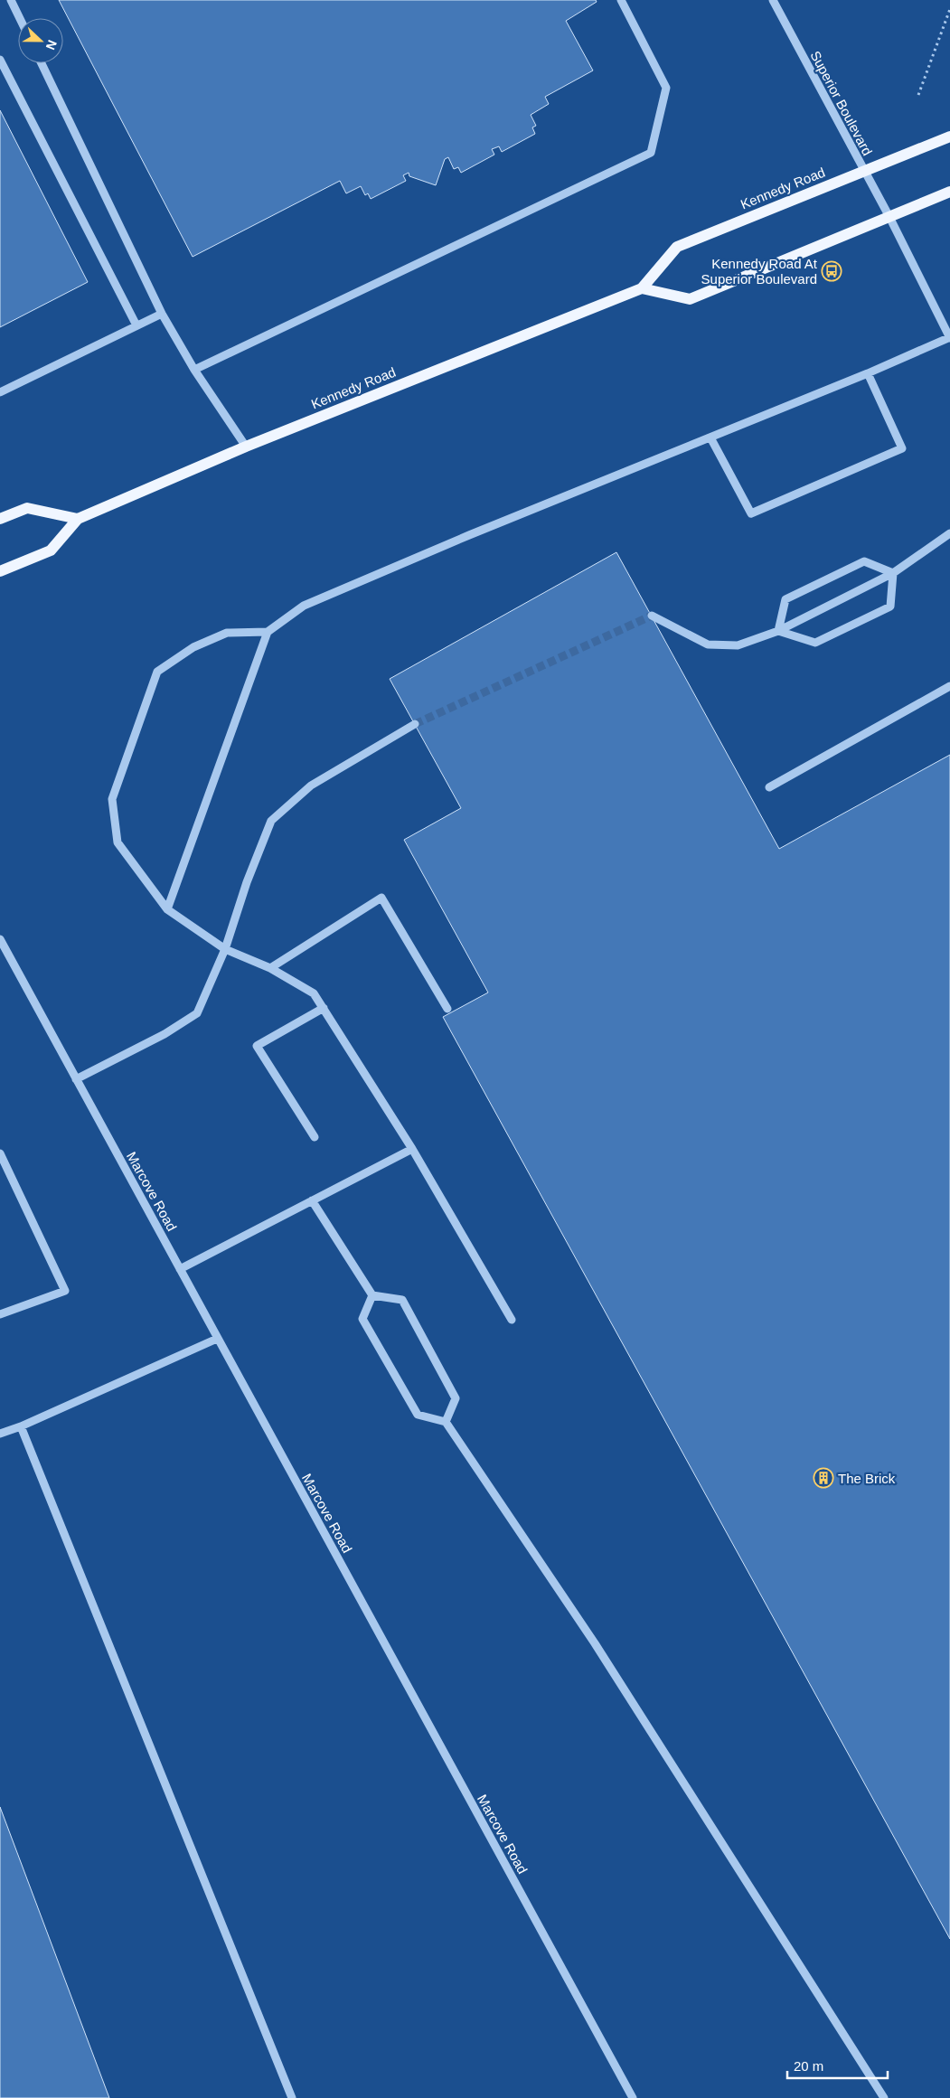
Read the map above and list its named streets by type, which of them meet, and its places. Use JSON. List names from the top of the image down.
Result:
{
  "streets": {
    "main road": ["Kennedy Road"],
    "street": ["Superior Boulevard", "Marcove Road"]
  },
  "crossings": [
    ["Superior Boulevard", "Kennedy Road"]
  ],
  "places": {
    "bus stop": ["Kennedy Road At Superior Boulevard"],
    "building": ["The Brick"]
  },
  "scale_bar": "20 m",
  "north": "right"
}
